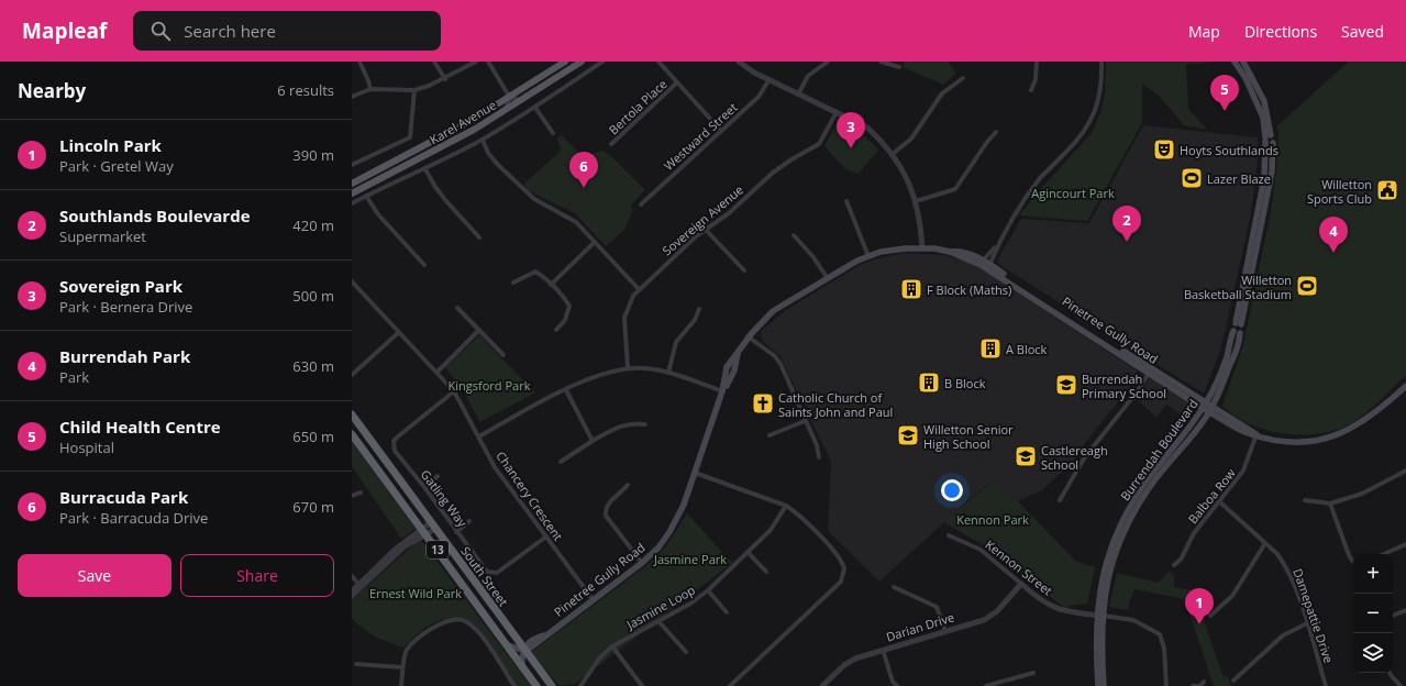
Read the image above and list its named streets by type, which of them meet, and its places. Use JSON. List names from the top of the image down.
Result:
{
  "streets": {
    "highway": ["13", "South Street"],
    "main road": ["Karel Avenue", "Pinetree Gully Road", "Burrendah Boulevard"],
    "street": [
      "Bertola Place",
      "Westward Street",
      "Sovereign Avenue",
      "Chancery Crescent",
      "Balboa Row",
      "Gatling Way",
      "Kennon Street",
      "Jasmine Loop",
      "Damepattie Drive",
      "Darian Drive"
    ]
  },
  "crossings": [
    ["Pinetree Gully Road", "Burrendah Boulevard"],
    ["Pinetree Gully Road", "Chancery Crescent"],
    ["Pinetree Gully Road", "Balboa Row"],
    ["Pinetree Gully Road", "South Street"],
    ["Burrendah Boulevard", "Kennon Street"],
    ["Chancery Crescent", "Gatling Way"],
    ["Balboa Row", "Damepattie Drive"],
    ["Kennon Street", "Darian Drive"]
  ],
  "parks": [
    "Agincourt Park",
    "Kingsford Park",
    "Kennon Park",
    "Jasmine Park",
    "Ernest Wild Park"
  ],
  "places": {
    "theatre": ["Hoyts Southlands"],
    "sports": ["Lazer Blaze", "Willetton Basketball Stadium"],
    "public building": ["Willetton Sports Club"],
    "building": ["F Block (Maths)", "A Block", "B Block"],
    "school or university": ["Burrendah Primary School", "Willetton Senior High School", "Castlereagh School"],
    "church": ["Catholic Church of Saints John and Paul"]
  },
  "page": {
    "header": "Mapleaf",
    "search": "Search here",
    "nav": ["Map", "Directions", "Saved"],
    "heading": ["Nearby", "6 results"],
    "pins": [
      "5",
      "3",
      "6",
      "2",
      "4",
      "1"
    ],
    "list": [
      {
        "mark": "1",
        "name": "Lincoln Park",
        "note": "Park · Gretel Way",
        "value": "390 m"
      },
      {
        "mark": "2",
        "name": "Southlands Boulevarde",
        "note": "Supermarket",
        "value": "420 m"
      },
      {
        "mark": "3",
        "name": "Sovereign Park",
        "note": "Park · Bernera Drive",
        "value": "500 m"
      },
      {
        "mark": "4",
        "name": "Burrendah Park",
        "note": "Park",
        "value": "630 m"
      },
      {
        "mark": "5",
        "name": "Child Health Centre",
        "note": "Hospital",
        "value": "650 m"
      },
      {
        "mark": "6",
        "name": "Burracuda Park",
        "note": "Park · Barracuda Drive",
        "value": "670 m"
      }
    ],
    "buttons": ["Save", "Share"],
    "map_buttons": ["+", "−"]
  }
}
